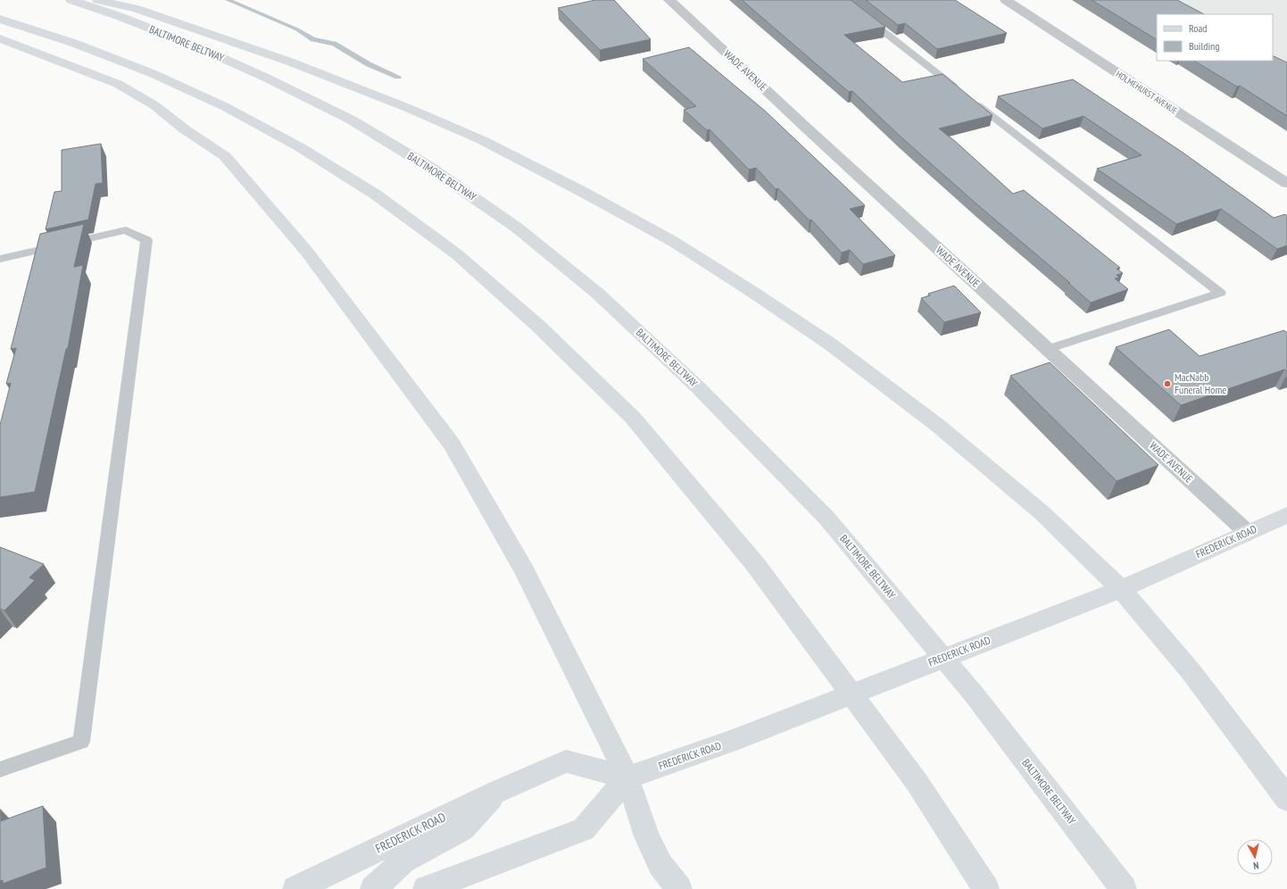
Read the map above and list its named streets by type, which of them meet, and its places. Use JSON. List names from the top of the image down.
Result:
{
  "streets": {
    "main road": ["BALTIMORE BELTWAY", "FREDERICK ROAD"],
    "street": ["WADE AVENUE", "HOLMEHURST AVENUE"]
  },
  "crossings": [
    ["WADE AVENUE", "FREDERICK ROAD"]
  ],
  "places": ["MacNabb Funeral Home"],
  "legend": ["Road", "Building"],
  "north": "bottom"
}
